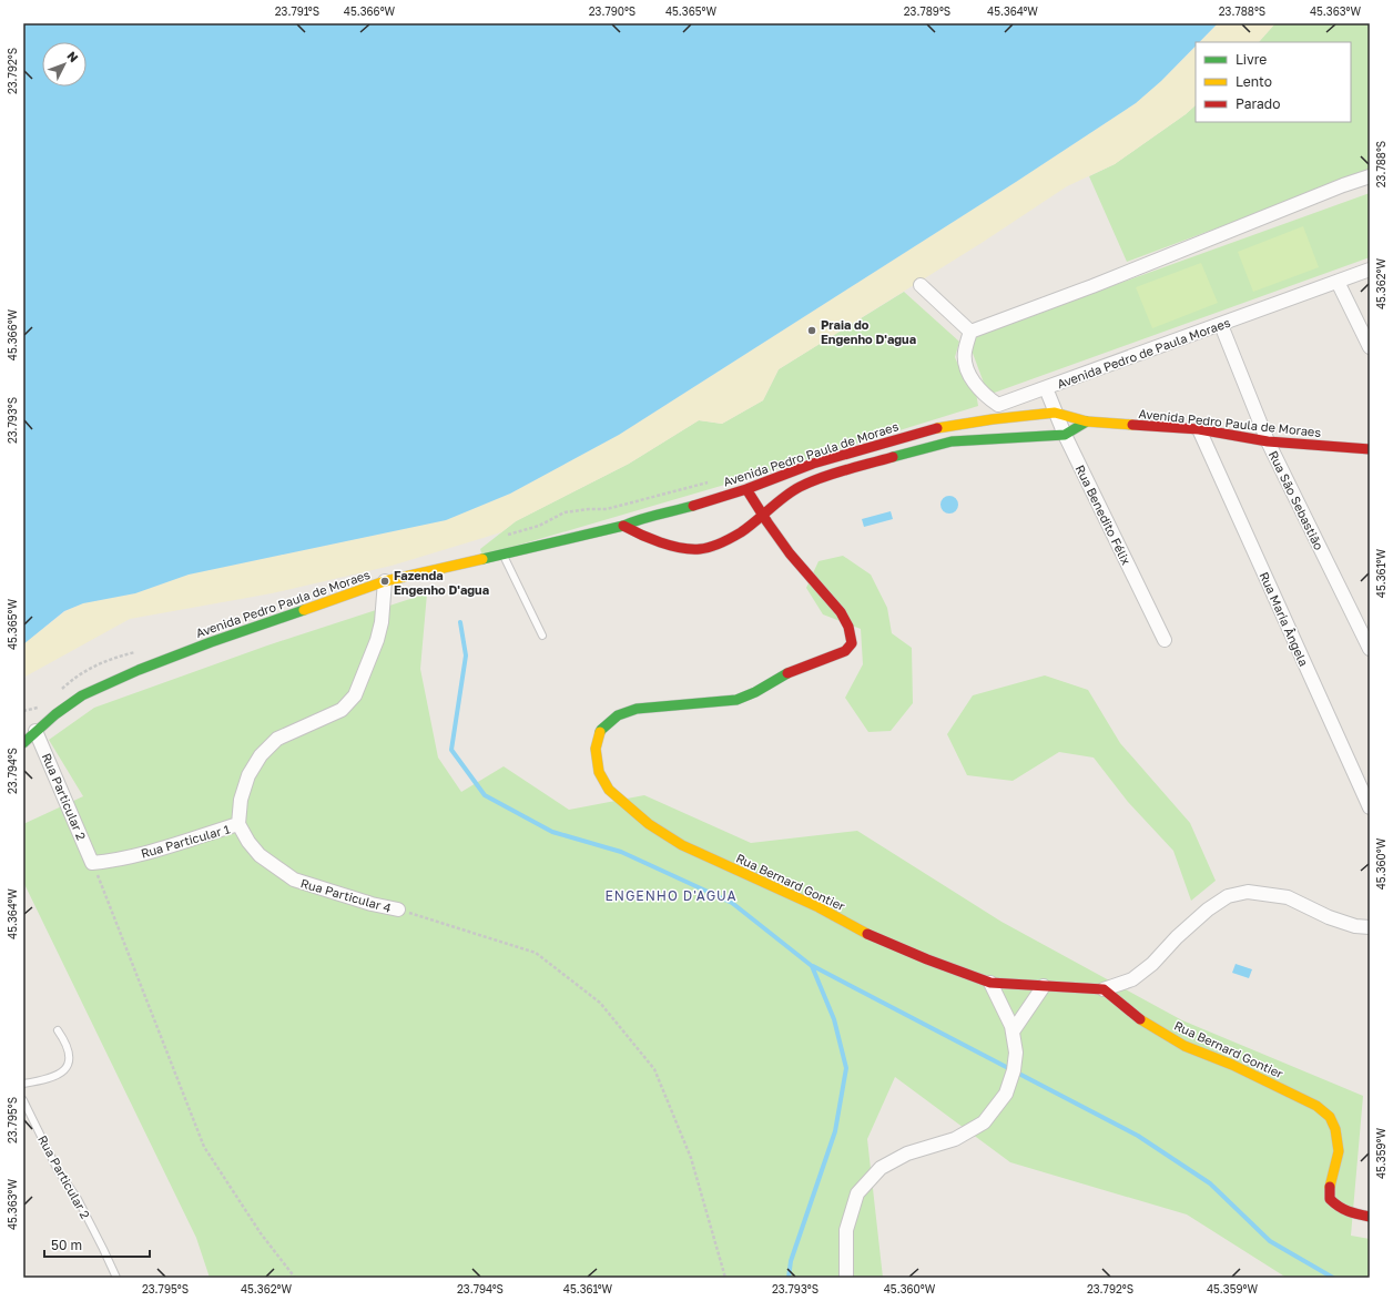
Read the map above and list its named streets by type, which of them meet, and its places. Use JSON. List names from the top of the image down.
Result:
{
  "streets": {
    "main road": ["Avenida Pedro Paula de Moraes", "Rua Bernard Gontier"],
    "street": [
      "Avenida Pedro de Paula Moraes",
      "Rua São Sebastião",
      "Rua Benedito Félix",
      "Rua Maria Ângela",
      "Rua Particular 2",
      "Rua Particular 1",
      "Rua Particular 4"
    ]
  },
  "crossings": [
    ["Avenida Pedro de Paula Moraes", "Rua São Sebastião"],
    ["Avenida Pedro de Paula Moraes", "Rua Benedito Félix"],
    ["Avenida Pedro Paula de Moraes", "Rua São Sebastião"],
    ["Avenida Pedro Paula de Moraes", "Rua Benedito Félix"],
    ["Avenida Pedro Paula de Moraes", "Rua Maria Ângela"],
    ["Avenida Pedro Paula de Moraes", "Rua Particular 2"],
    ["Avenida Pedro Paula de Moraes", "Rua Particular 1"],
    ["Avenida Pedro Paula de Moraes", "Rua Bernard Gontier"],
    ["Rua Particular 2", "Rua Particular 1"],
    ["Rua Particular 1", "Rua Particular 4"]
  ],
  "districts": ["ENGENHO D'AGUA"],
  "places": ["Praia do Engenho D'agua", "Fazenda Engenho D'agua"],
  "legend": ["Livre", "Lento", "Parado"],
  "scale_bar": "50 m",
  "north": "top right",
  "coordinates": [
    "23.791°S",
    "45.366°W",
    "23.790°S",
    "45.365°W",
    "23.789°S",
    "45.364°W",
    "23.788°S",
    "45.363°W",
    "23.792°S",
    "45.362°W",
    "23.793°S",
    "45.361°W",
    "23.794°S",
    "45.360°W",
    "23.795°S",
    "45.359°W"
  ]
}
